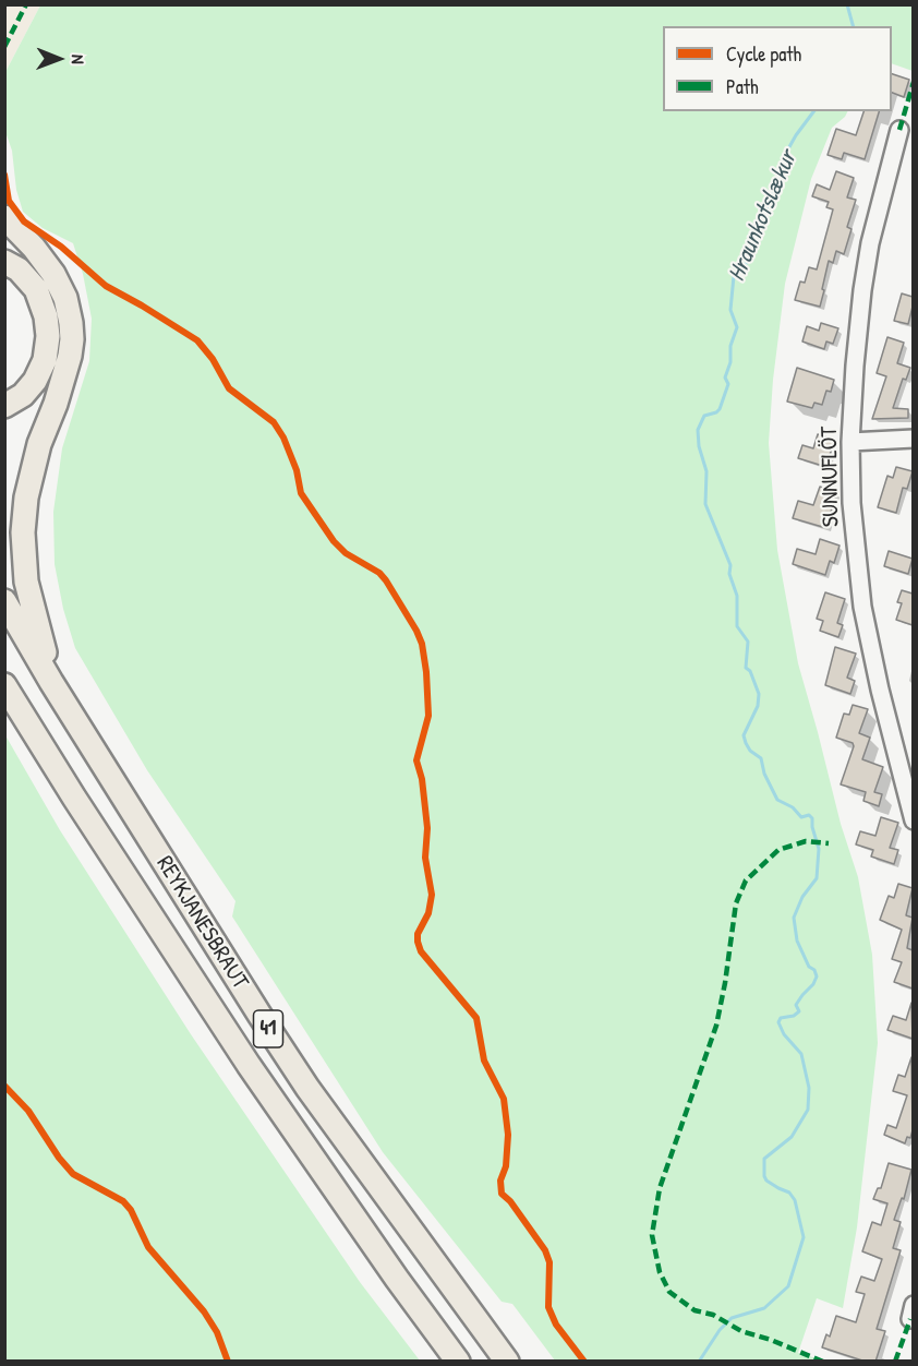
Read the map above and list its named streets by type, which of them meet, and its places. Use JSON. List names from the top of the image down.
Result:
{
  "streets": {
    "highway": ["REYKJANESBRAUT", "41"],
    "street": ["SUNNUFLÖT"]
  },
  "water": ["Hraunkotslækur"],
  "legend": ["Cycle path", "Path"],
  "north": "right"
}
